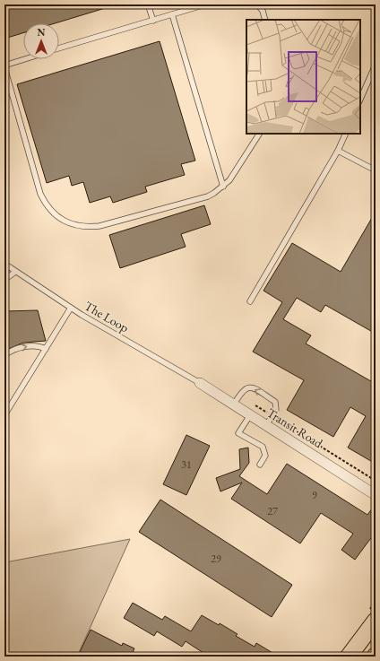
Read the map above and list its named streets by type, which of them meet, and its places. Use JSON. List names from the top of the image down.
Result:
{
  "streets": {
    "street": ["Transit Road"],
    "lane": ["The Loop"]
  },
  "crossings": [
    ["The Loop", "Transit Road"]
  ],
  "house_numbers": [
    "31",
    "9",
    "27",
    "29"
  ],
  "north": "top"
}
